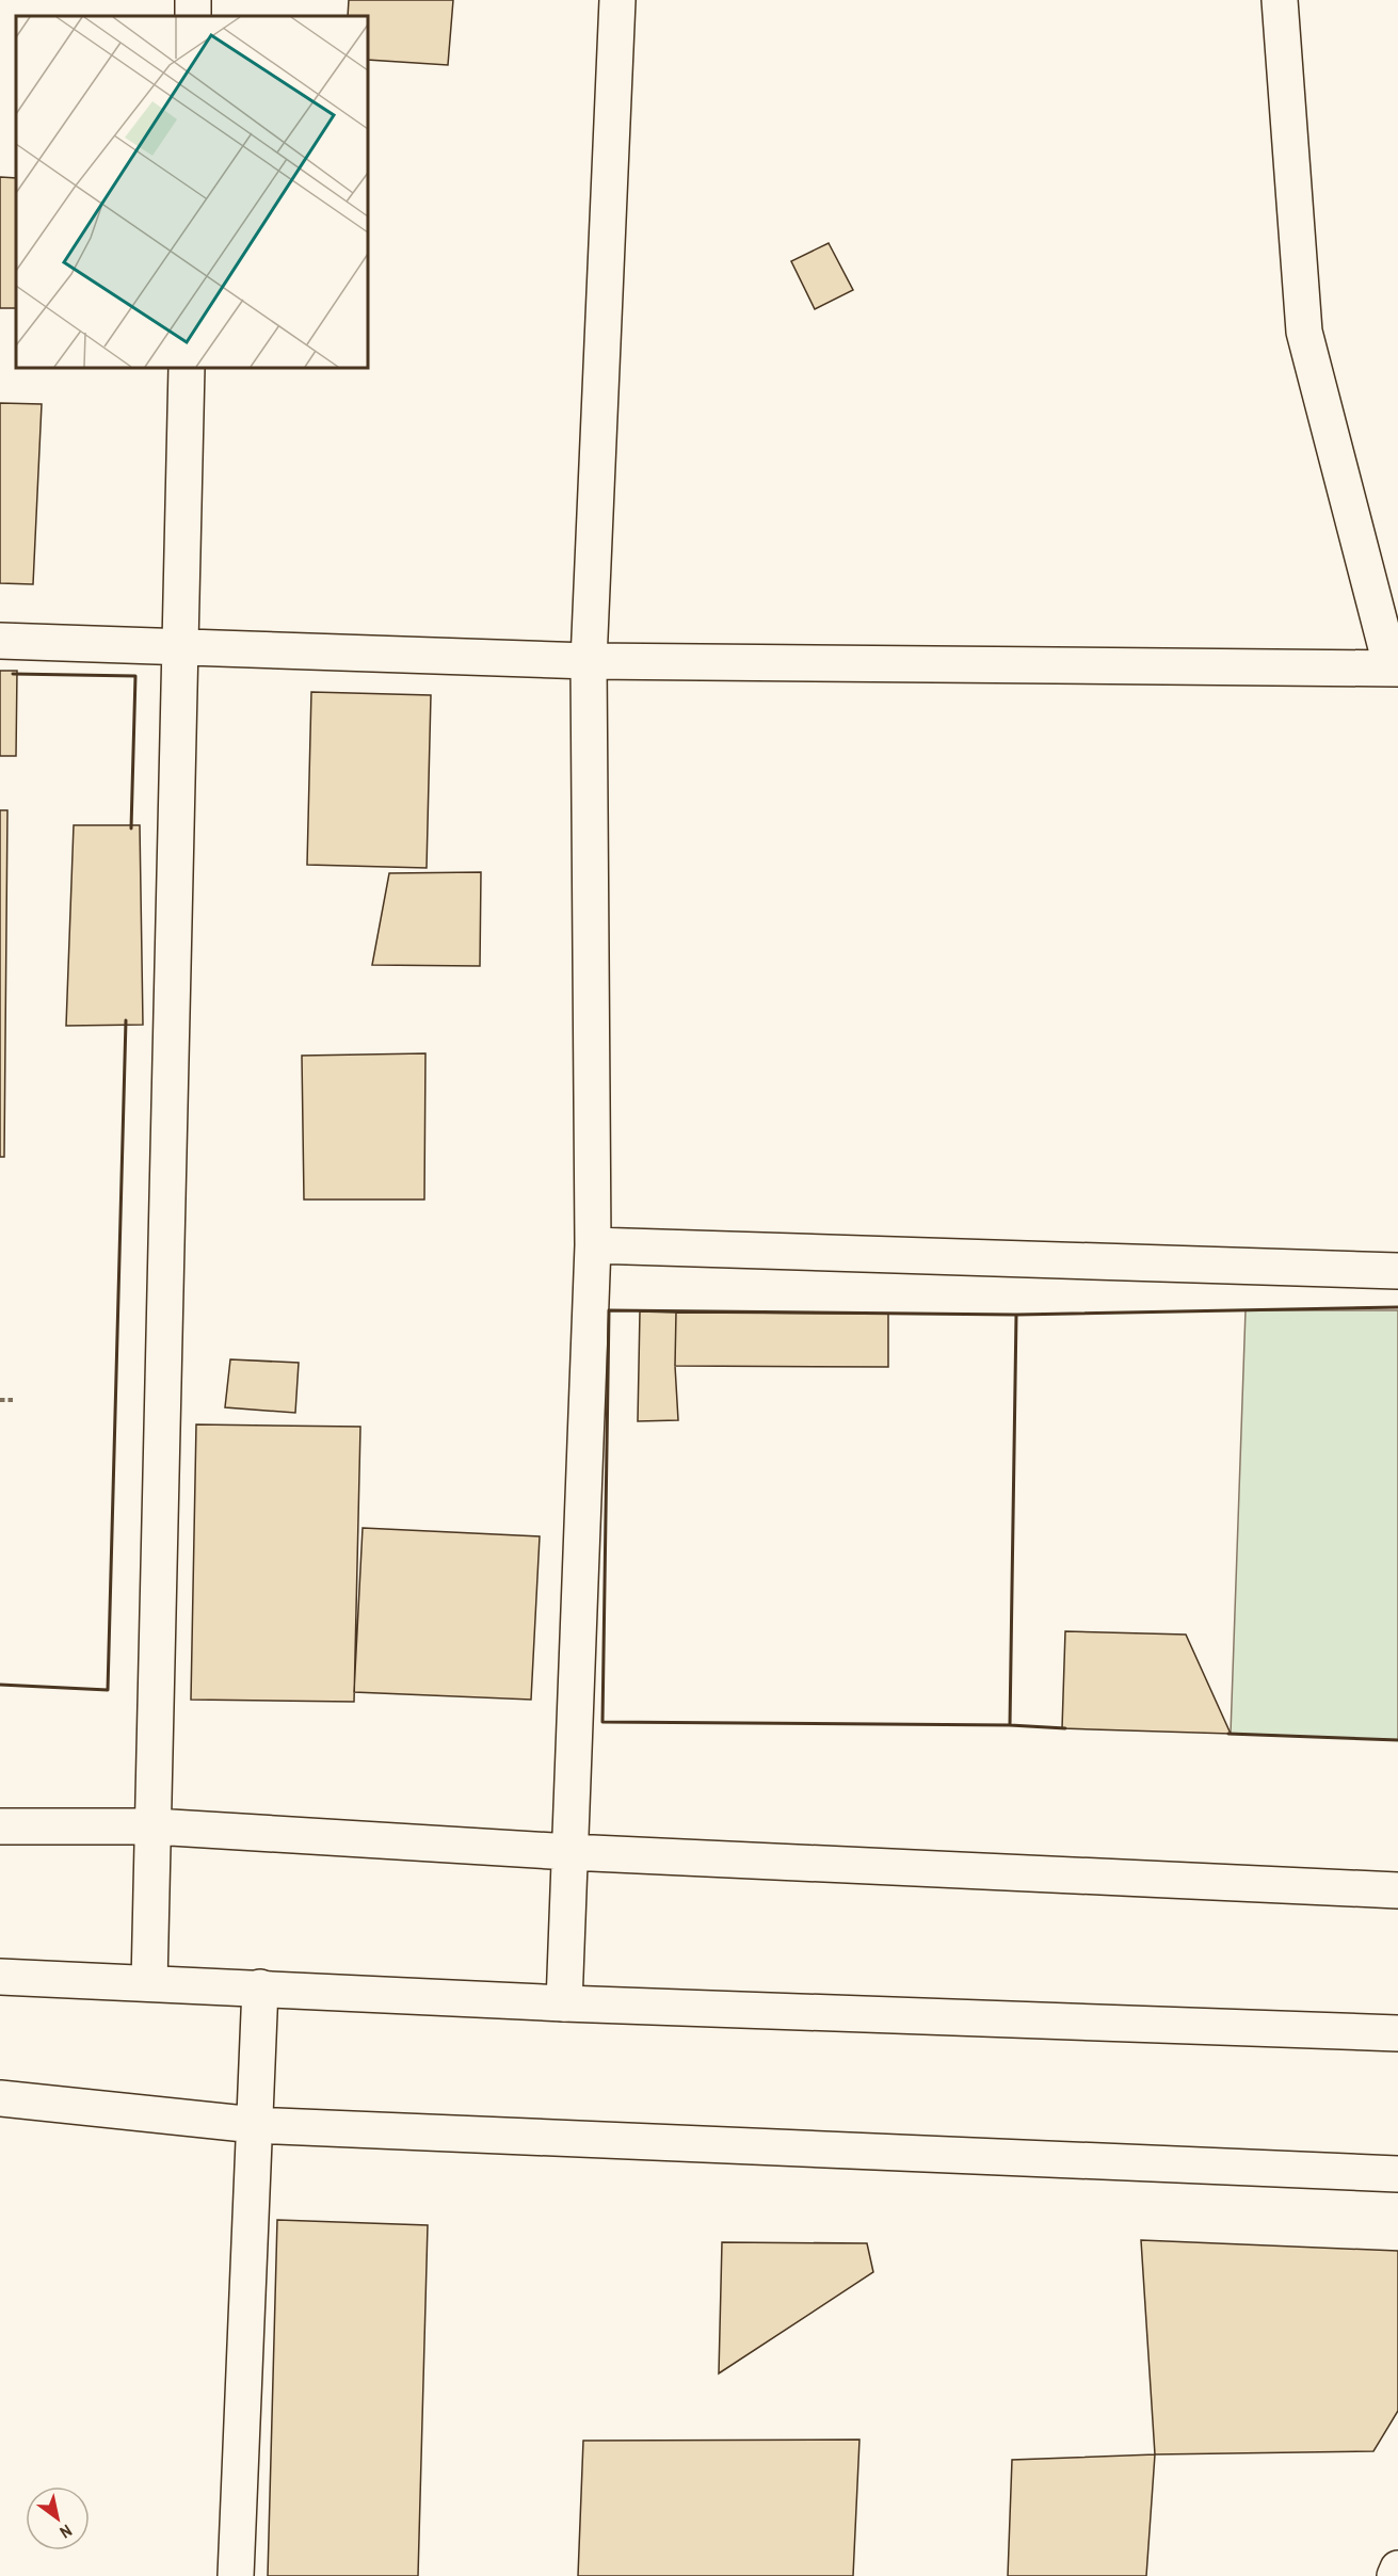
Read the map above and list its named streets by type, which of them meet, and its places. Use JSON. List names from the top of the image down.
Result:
{
  "north": "bottom right"
}
